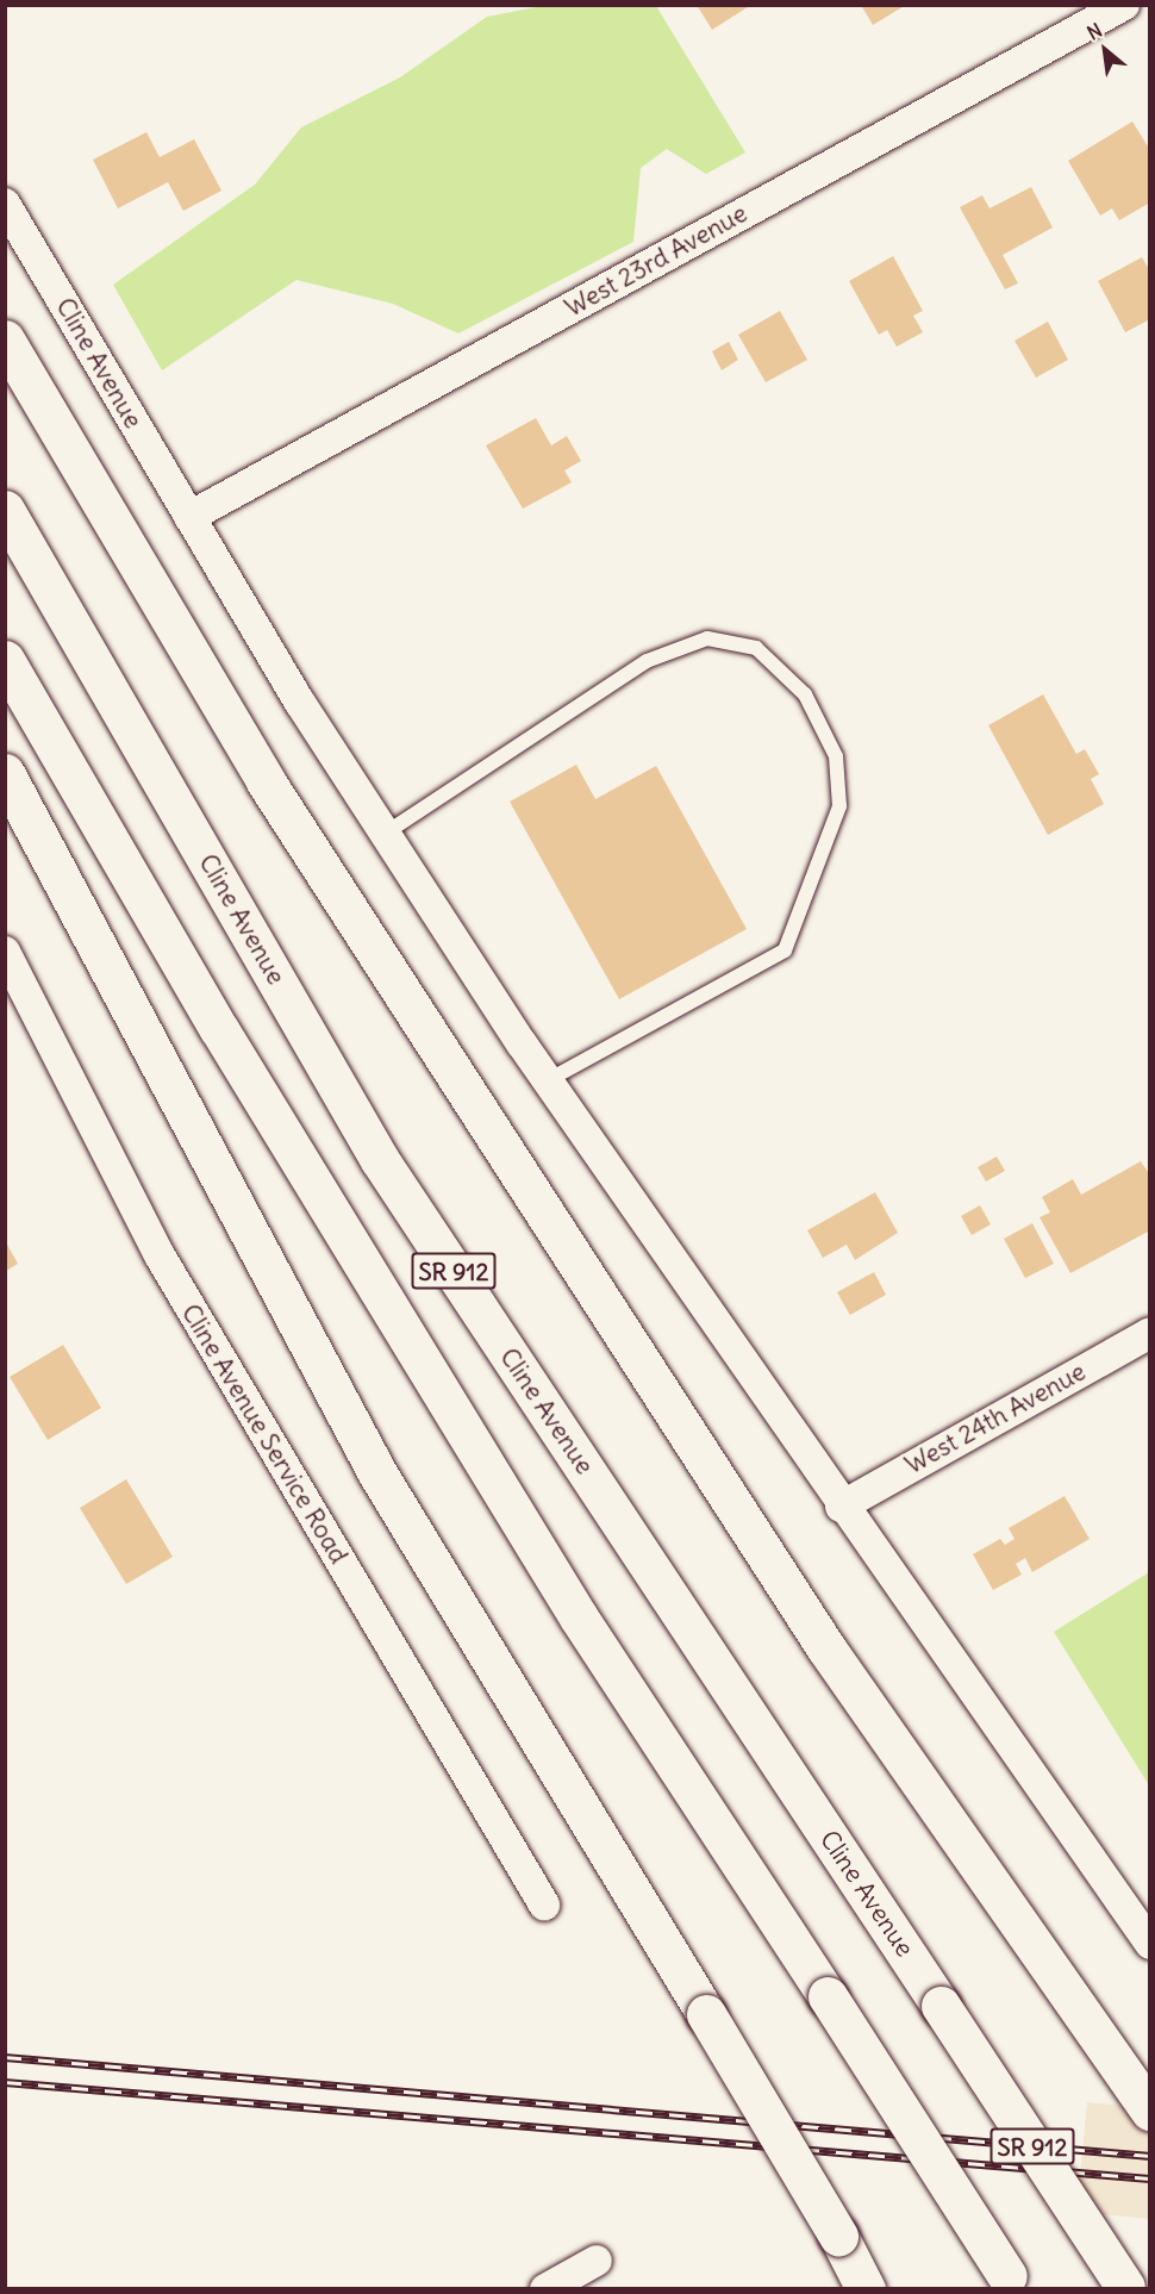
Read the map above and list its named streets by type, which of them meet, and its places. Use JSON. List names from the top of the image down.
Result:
{
  "streets": {
    "highway": ["Cline Avenue", "SR 912"],
    "street": ["West 23rd Avenue", "West 24th Avenue", "Cline Avenue Service Road"]
  },
  "crossings": [
    ["West 23rd Avenue", "Cline Avenue"],
    ["Cline Avenue", "West 24th Avenue"]
  ],
  "north": "top left"
}
